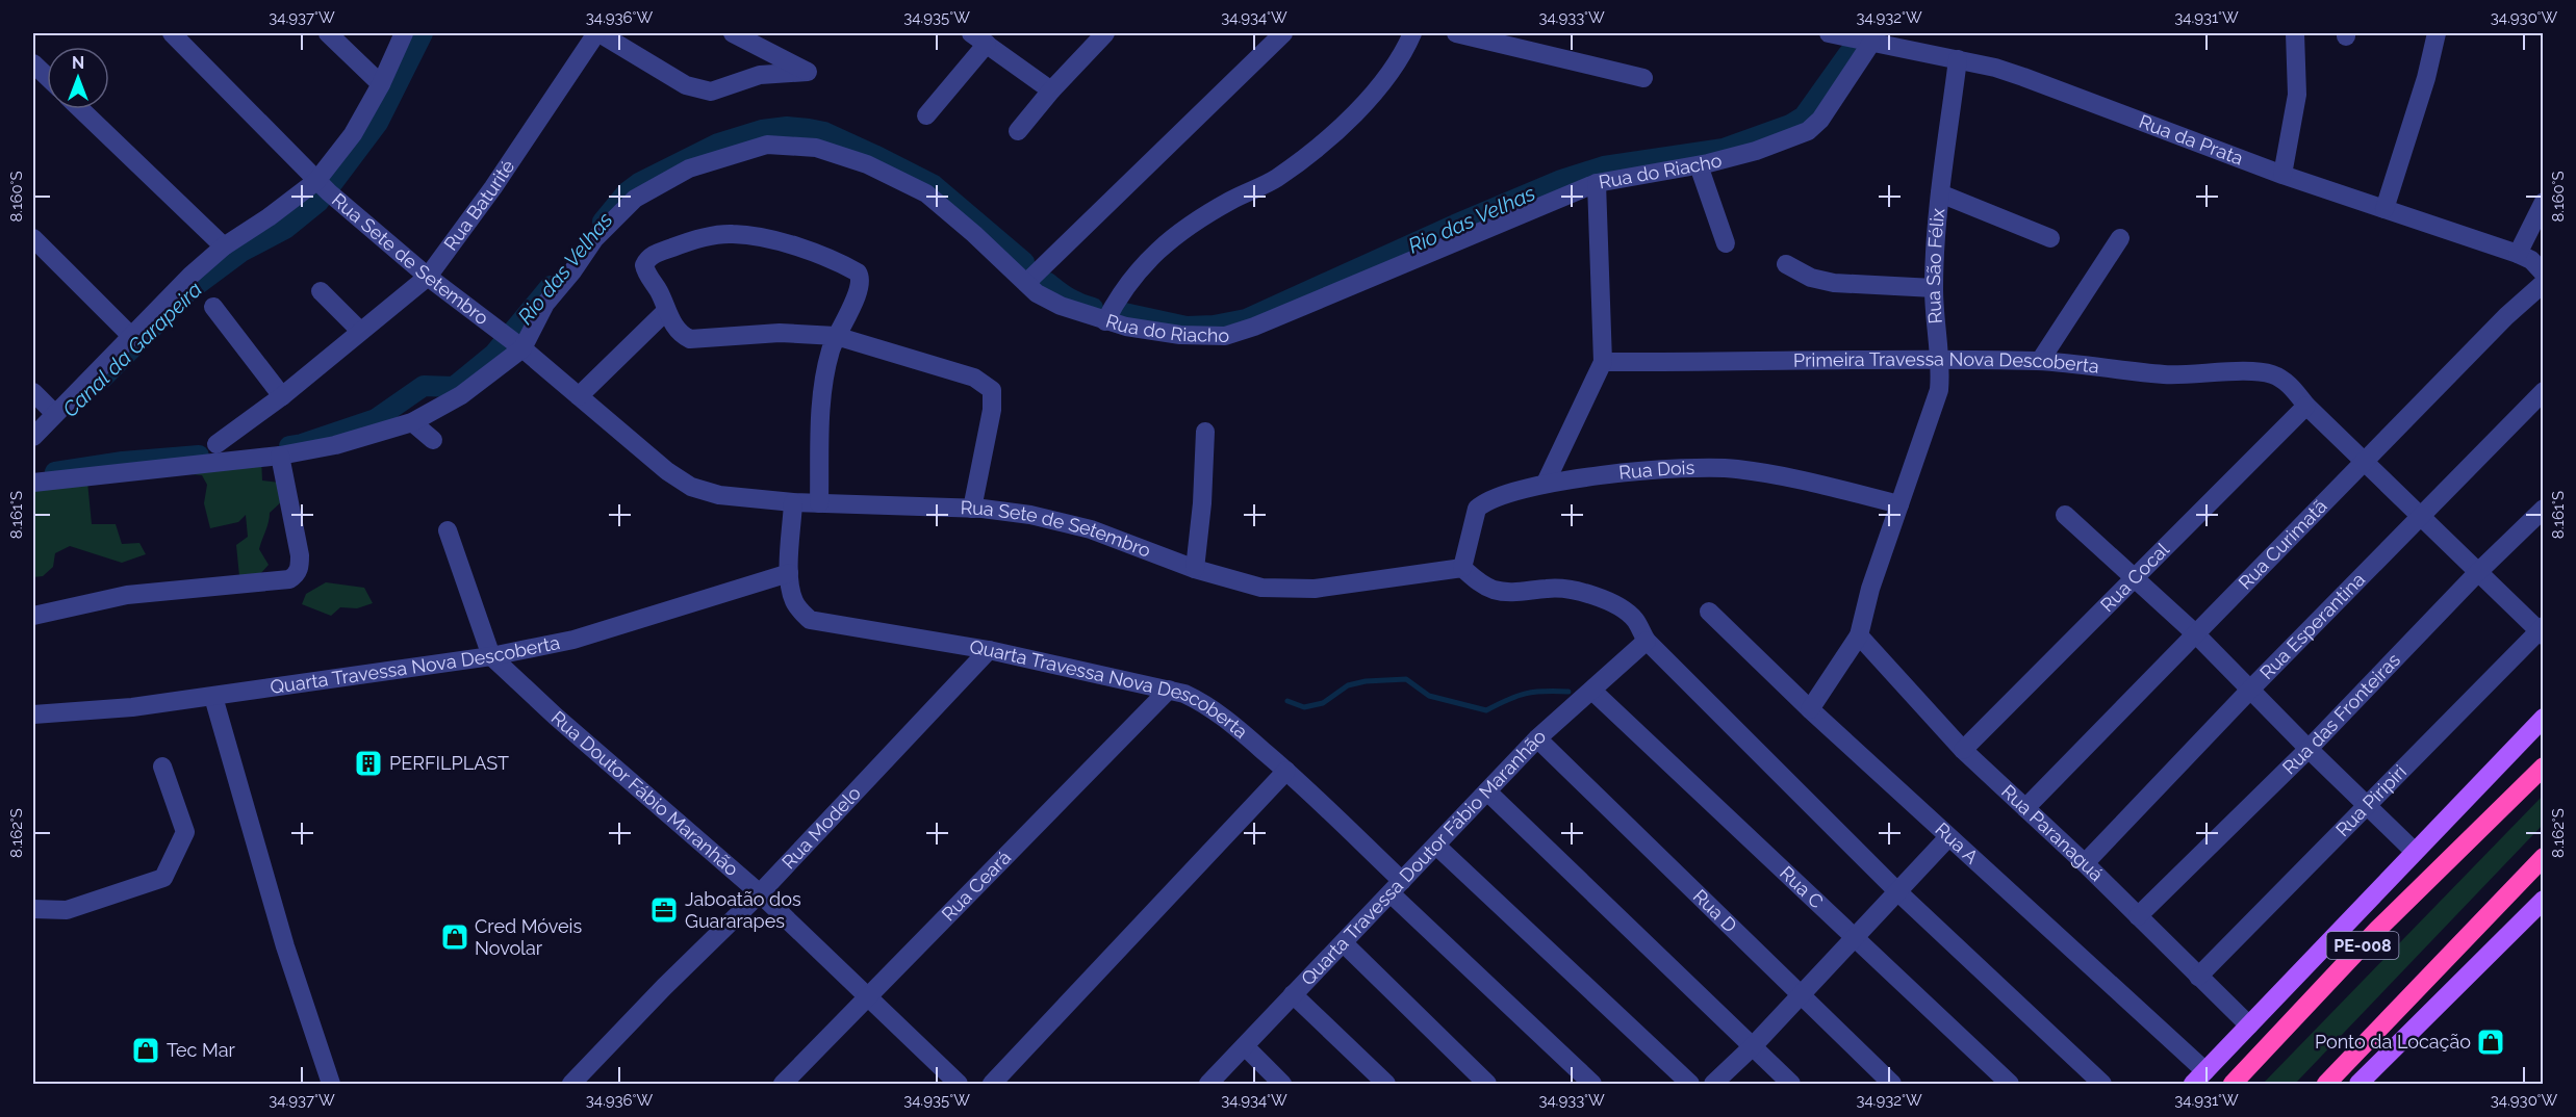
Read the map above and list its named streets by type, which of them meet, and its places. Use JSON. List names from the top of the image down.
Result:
{
  "streets": {
    "highway": ["PE-008"],
    "street": [
      "Rua da Prata",
      "Rua do Riacho",
      "Rua Baturité",
      "Rua Sete de Setembro",
      "Rua São Félix",
      "Primeira Travessa Nova Descoberta",
      "Rua Dois",
      "Rua Curimatã",
      "Rua Cocal",
      "Rua Esperantina",
      "Quarta Travessa Nova Descoberta",
      "Rua das Fronteiras",
      "Rua Doutor Fábio Maranhão",
      "Rua Piripiri",
      "Rua Modelo",
      "Rua Paranaguá",
      "Rua A",
      "Quarta Travessa Doutor Fábio Maranhão",
      "Rua Ceará",
      "Rua C",
      "Rua D"
    ]
  },
  "crossings": [
    ["Rua da Prata", "Rua do Riacho"],
    ["Rua da Prata", "Rua São Félix"],
    ["Rua do Riacho", "Rua Sete de Setembro"],
    ["Rua Baturité", "Rua Sete de Setembro"],
    ["Rua Sete de Setembro", "Rua Dois"],
    ["Rua Sete de Setembro", "Quarta Travessa Nova Descoberta"],
    ["Rua São Félix", "Primeira Travessa Nova Descoberta"],
    ["Rua São Félix", "Rua Dois"],
    ["Rua São Félix", "Rua Paranaguá"],
    ["Rua São Félix", "Rua A"],
    ["Primeira Travessa Nova Descoberta", "Rua Cocal"],
    ["Rua Curimatã", "Rua Paranaguá"],
    ["Rua Cocal", "Rua Paranaguá"],
    ["Rua Esperantina", "Rua Paranaguá"],
    ["Quarta Travessa Nova Descoberta", "Rua Doutor Fábio Maranhão"],
    ["Quarta Travessa Nova Descoberta", "Rua Modelo"],
    ["Quarta Travessa Nova Descoberta", "Quarta Travessa Doutor Fábio Maranhão"],
    ["Quarta Travessa Nova Descoberta", "Rua Ceará"],
    ["Rua das Fronteiras", "Rua Paranaguá"],
    ["Rua Doutor Fábio Maranhão", "Rua Modelo"],
    ["Rua Doutor Fábio Maranhão", "Rua Ceará"],
    ["Rua Piripiri", "Rua Paranaguá"],
    ["Quarta Travessa Doutor Fábio Maranhão", "Rua C"],
    ["Quarta Travessa Doutor Fábio Maranhão", "Rua D"]
  ],
  "water": ["Rio das Velhas", "Canal da Garapeira"],
  "places": {
    "building": ["PERFILPLAST"],
    "office": ["Jaboatão dos Guararapes"],
    "shop": ["Cred Móveis Novolar", "Ponto da Locação", "Tec Mar"]
  },
  "north": "top",
  "coordinates": [
    "34.937°W",
    "34.936°W",
    "34.935°W",
    "34.934°W",
    "34.933°W",
    "34.932°W",
    "34.931°W",
    "34.930°W",
    "8.160°S",
    "8.161°S",
    "8.162°S"
  ]
}
